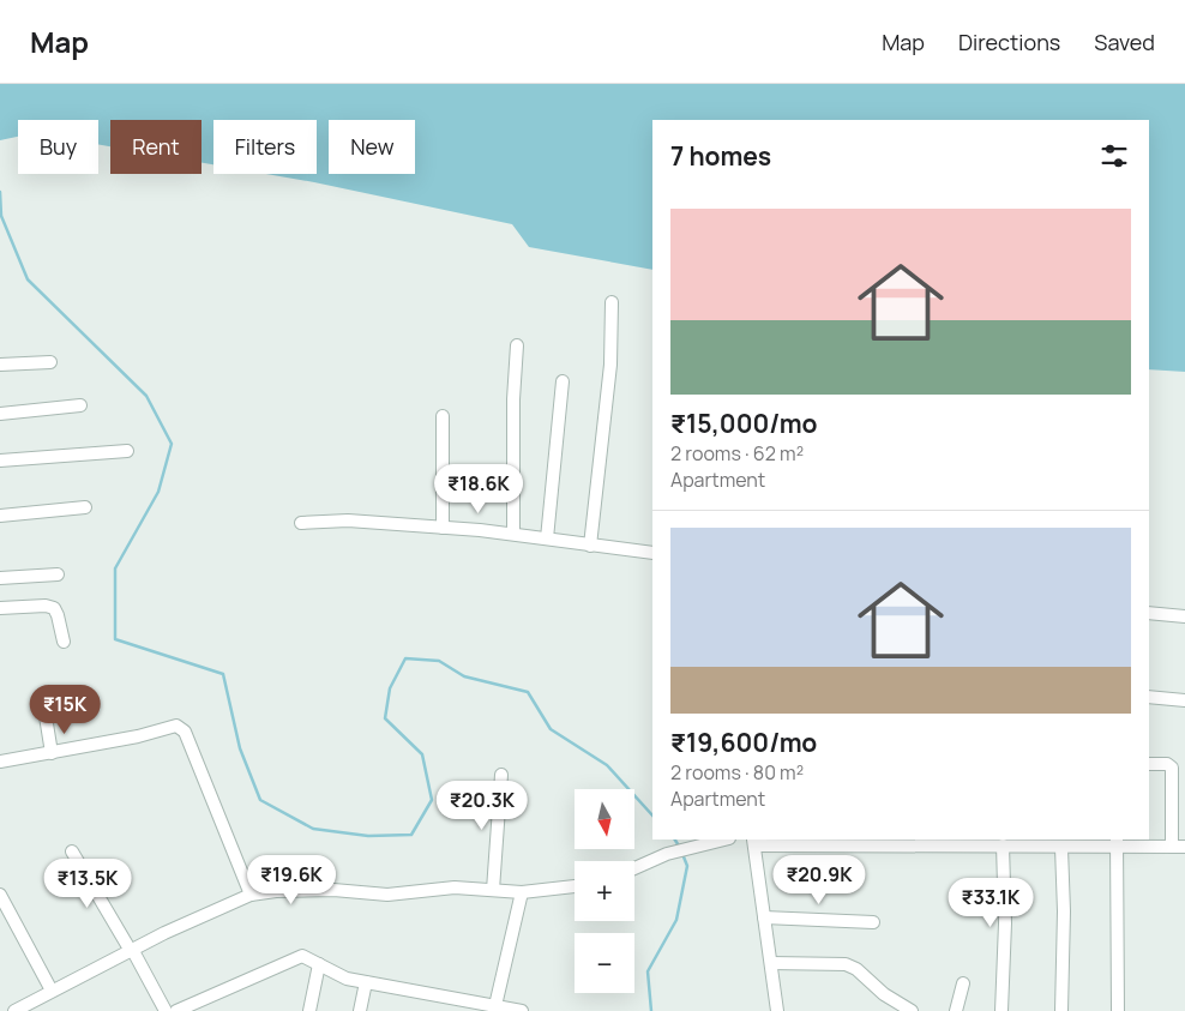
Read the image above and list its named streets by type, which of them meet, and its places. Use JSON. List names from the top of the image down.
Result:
{
  "north": "bottom",
  "page": {
    "header": "Map",
    "nav": ["Map", "Directions", "Saved"],
    "chip": [
      "Buy",
      "Rent",
      "Filters",
      "New"
    ],
    "heading": "7 homes",
    "list": [
      {
        "name": "₹15,000/mo",
        "note": "2 rooms · 62 m² · Apartment"
      },
      {
        "name": "₹19,600/mo",
        "note": "2 rooms · 80 m² · Apartment"
      }
    ],
    "price": [
      "₹18.6K",
      "₹15K",
      "₹20.3K",
      "₹19.6K",
      "₹20.9K",
      "₹13.5K",
      "₹33.1K"
    ],
    "map_buttons": ["+", "−"]
  }
}
